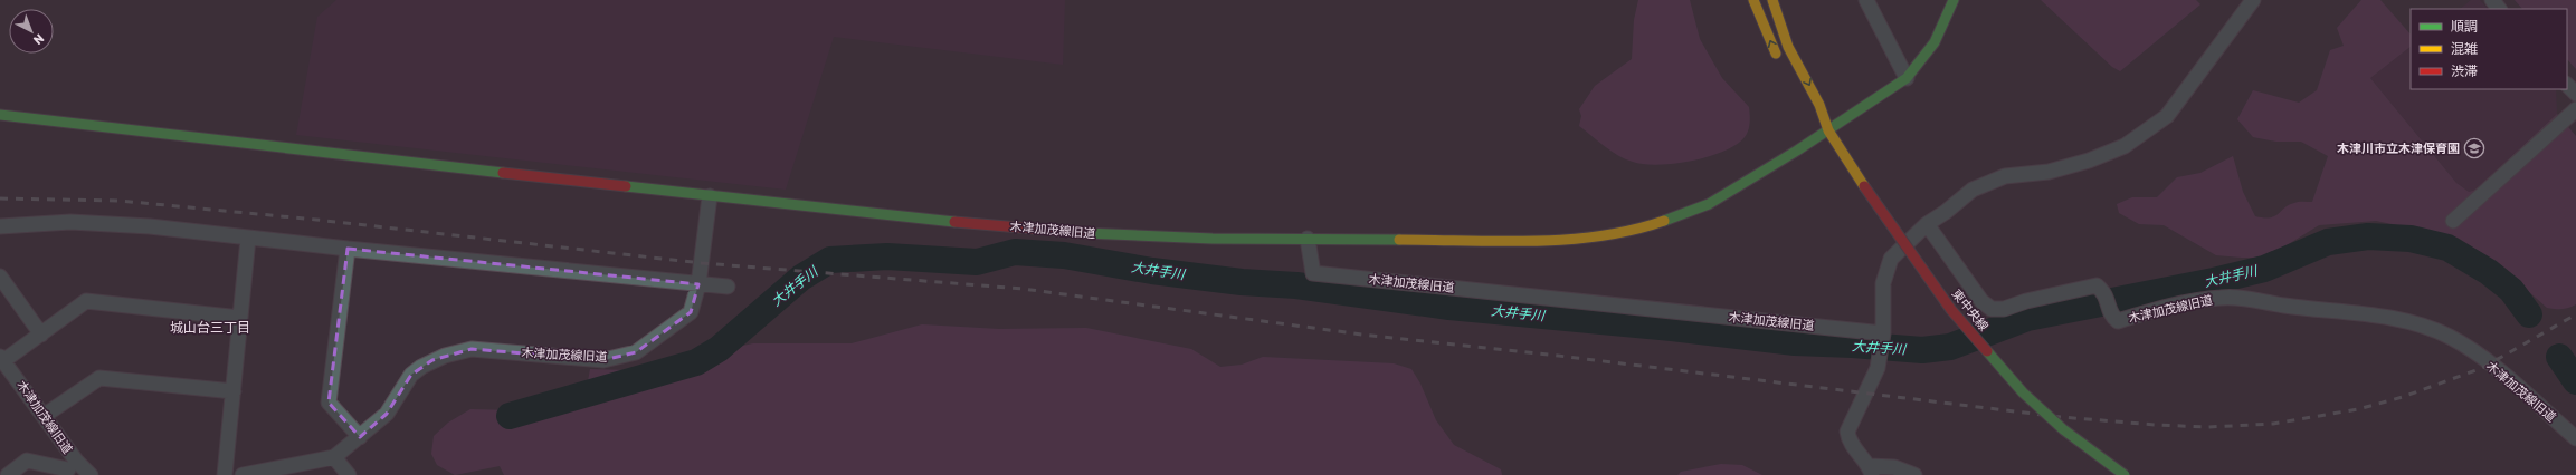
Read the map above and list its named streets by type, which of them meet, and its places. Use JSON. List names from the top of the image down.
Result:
{
  "streets": {
    "main road": ["木津加茂線旧道", "東中央線"]
  },
  "districts": ["城山台三丁目"],
  "water": ["大井手川"],
  "places": {
    "school or university": ["木津川市立木津保育園"]
  },
  "legend": ["順調", "混雑", "渋滞"],
  "north": "bottom right"
}
